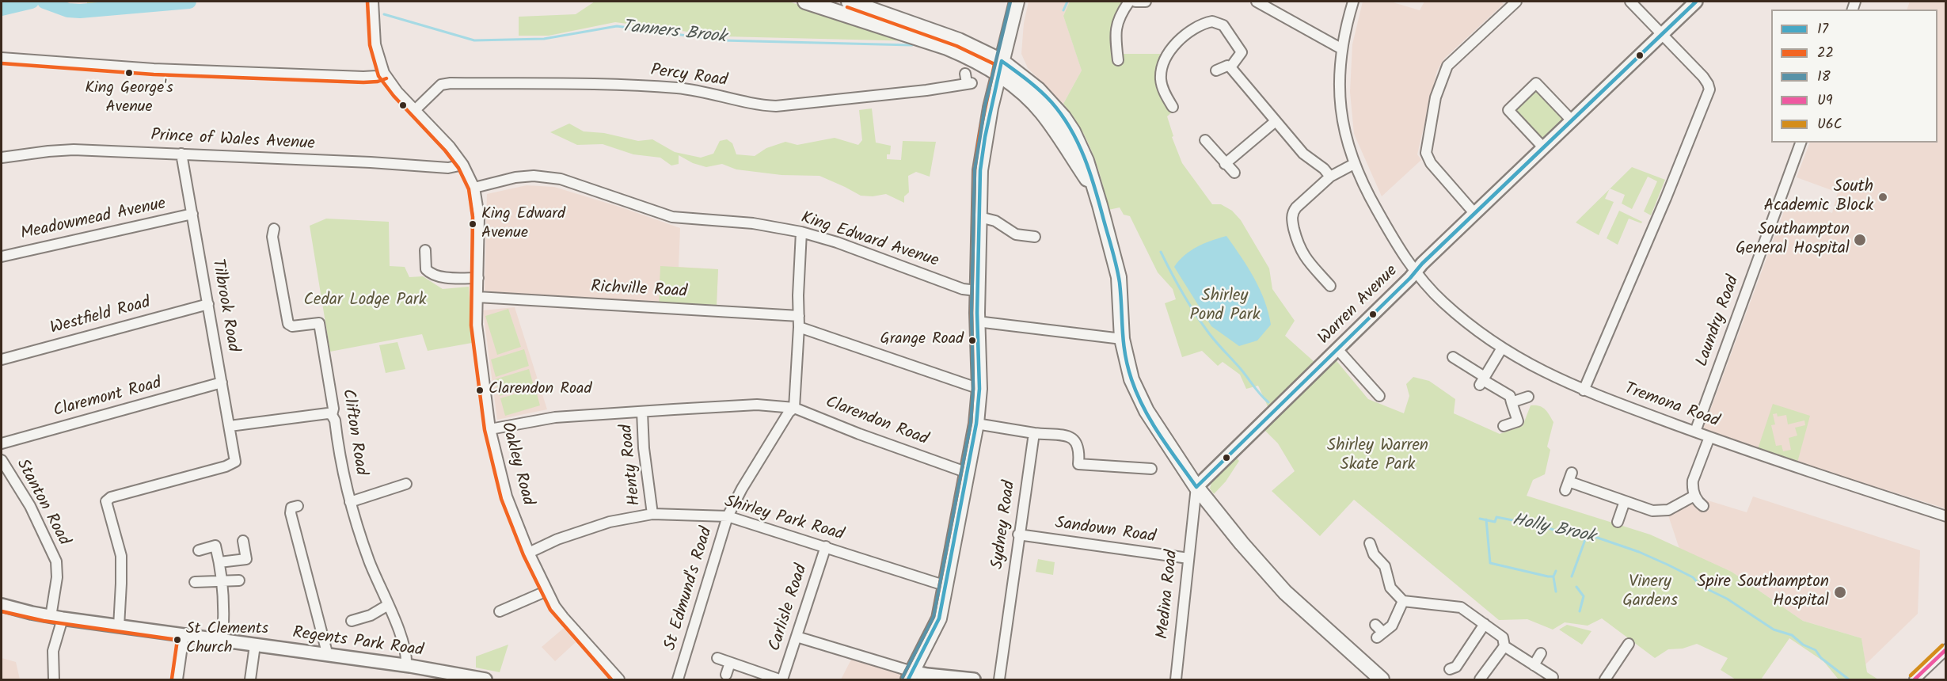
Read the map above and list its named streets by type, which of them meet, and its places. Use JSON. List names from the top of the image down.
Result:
{
  "streets": {
    "street": [
      "Percy Road",
      "Prince of Wales Avenue",
      "Meadowmead Avenue",
      "King Edward Avenue",
      "Richville Road",
      "Tilbrook Road",
      "Warren Avenue",
      "Westfield Road",
      "Laundry Road",
      "Claremont Road",
      "Tremona Road",
      "Clarendon Road",
      "Clifton Road",
      "Oakley Road",
      "Henty Road",
      "Stanton Road",
      "Shirley Park Road",
      "Sydney Road",
      "Sandown Road",
      "St Edmund's Road",
      "Medina Road",
      "Carlisle Road",
      "Regents Park Road"
    ]
  },
  "crossings": [
    ["Percy Road", "Oakley Road"],
    ["Prince of Wales Avenue", "Tilbrook Road"],
    ["Prince of Wales Avenue", "Oakley Road"],
    ["Meadowmead Avenue", "Tilbrook Road"],
    ["King Edward Avenue", "Oakley Road"],
    ["Richville Road", "Oakley Road"],
    ["Tilbrook Road", "Westfield Road"],
    ["Tilbrook Road", "Claremont Road"],
    ["Tilbrook Road", "Regents Park Road"],
    ["Warren Avenue", "Tremona Road"],
    ["Warren Avenue", "Medina Road"],
    ["Laundry Road", "Tremona Road"],
    ["Clarendon Road", "Oakley Road"],
    ["Clarendon Road", "Henty Road"],
    ["Clarendon Road", "St Edmund's Road"],
    ["Clifton Road", "Regents Park Road"],
    ["Oakley Road", "Shirley Park Road"],
    ["Henty Road", "Shirley Park Road"],
    ["Stanton Road", "Regents Park Road"],
    ["Shirley Park Road", "St Edmund's Road"],
    ["Shirley Park Road", "Carlisle Road"],
    ["Sydney Road", "Sandown Road"],
    ["Sandown Road", "Medina Road"]
  ],
  "water": ["Tanners Brook", "Holly Brook"],
  "parks": [
    "Shirley Pond Park",
    "Cedar Lodge Park",
    "Shirley Warren Skate Park",
    "Vinery Gardens"
  ],
  "places": [
    "King George's Avenue",
    "South Academic Block",
    "King Edward Avenue",
    "Southampton General Hospital",
    "Grange Road",
    "Clarendon Road",
    "Spire Southampton Hospital",
    "St Clements Church"
  ],
  "lines": [
    "transit line 17",
    "transit line 22",
    "transit line 18",
    "transit line U6C",
    "transit line U9"
  ],
  "legend": [
    "17",
    "22",
    "18",
    "U9",
    "U6C"
  ]
}
